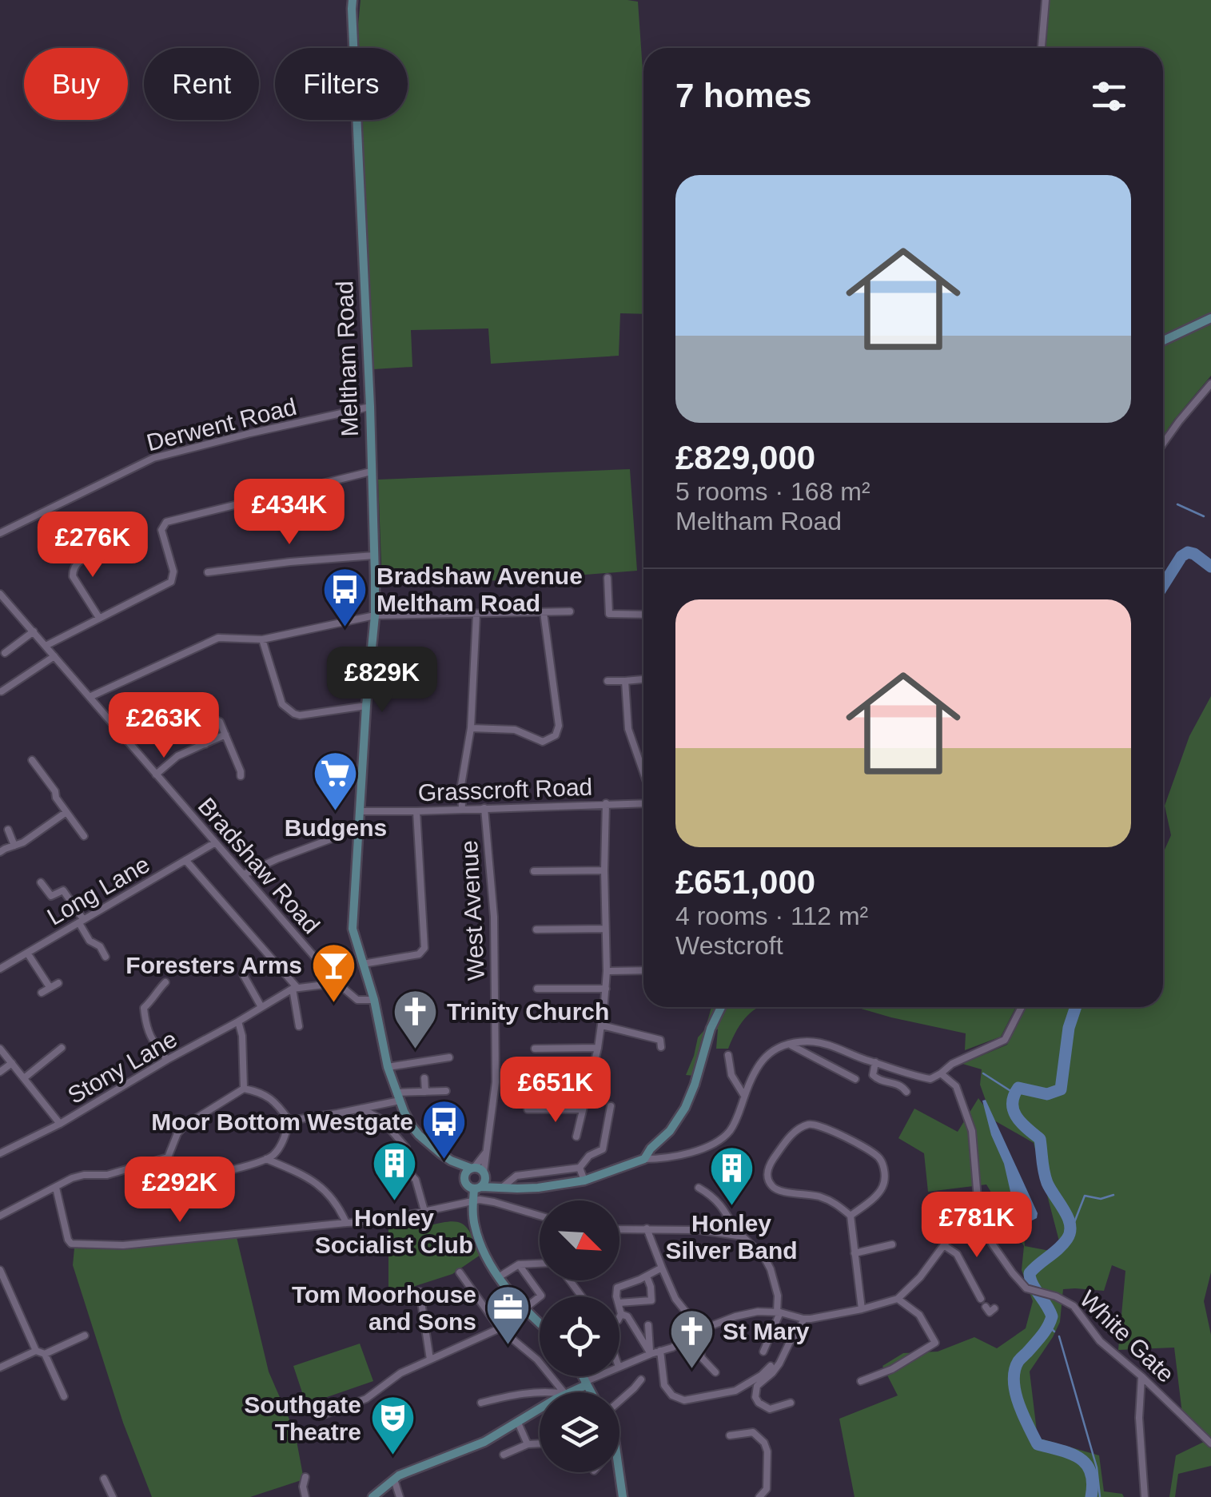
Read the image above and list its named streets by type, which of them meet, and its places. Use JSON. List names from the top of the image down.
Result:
{
  "streets": {
    "street": [
      "Meltham Road",
      "Derwent Road",
      "Grasscroft Road",
      "Bradshaw Road",
      "Long Lane",
      "West Avenue",
      "Stony Lane",
      "White Gate"
    ]
  },
  "crossings": [
    ["Meltham Road", "Derwent Road"],
    ["Meltham Road", "Grasscroft Road"],
    ["Meltham Road", "Bradshaw Road"],
    ["Grasscroft Road", "West Avenue"],
    ["Bradshaw Road", "Long Lane"],
    ["Bradshaw Road", "Stony Lane"]
  ],
  "places": {
    "bus stop": ["Bradshaw Avenue Meltham Road", "Moor Bottom Westgate"],
    "supermarket": ["Budgens"],
    "bar": ["Foresters Arms"],
    "church": ["Trinity Church", "St Mary"],
    "building": ["Honley Socialist Club", "Honley Silver Band"],
    "office": ["Tom Moorhouse and Sons"],
    "theatre": ["Southgate Theatre"]
  },
  "north": "bottom right",
  "page": {
    "chip": ["Buy", "Rent", "Filters"],
    "heading": "7 homes",
    "list": [
      {
        "name": "£829,000",
        "note": "5 rooms · 168 m² · Meltham Road"
      },
      {
        "name": "£651,000",
        "note": "4 rooms · 112 m² · Westcroft"
      }
    ],
    "price": [
      "£434K",
      "£276K",
      "£829K",
      "£263K",
      "£651K",
      "£292K",
      "£781K"
    ]
  }
}
